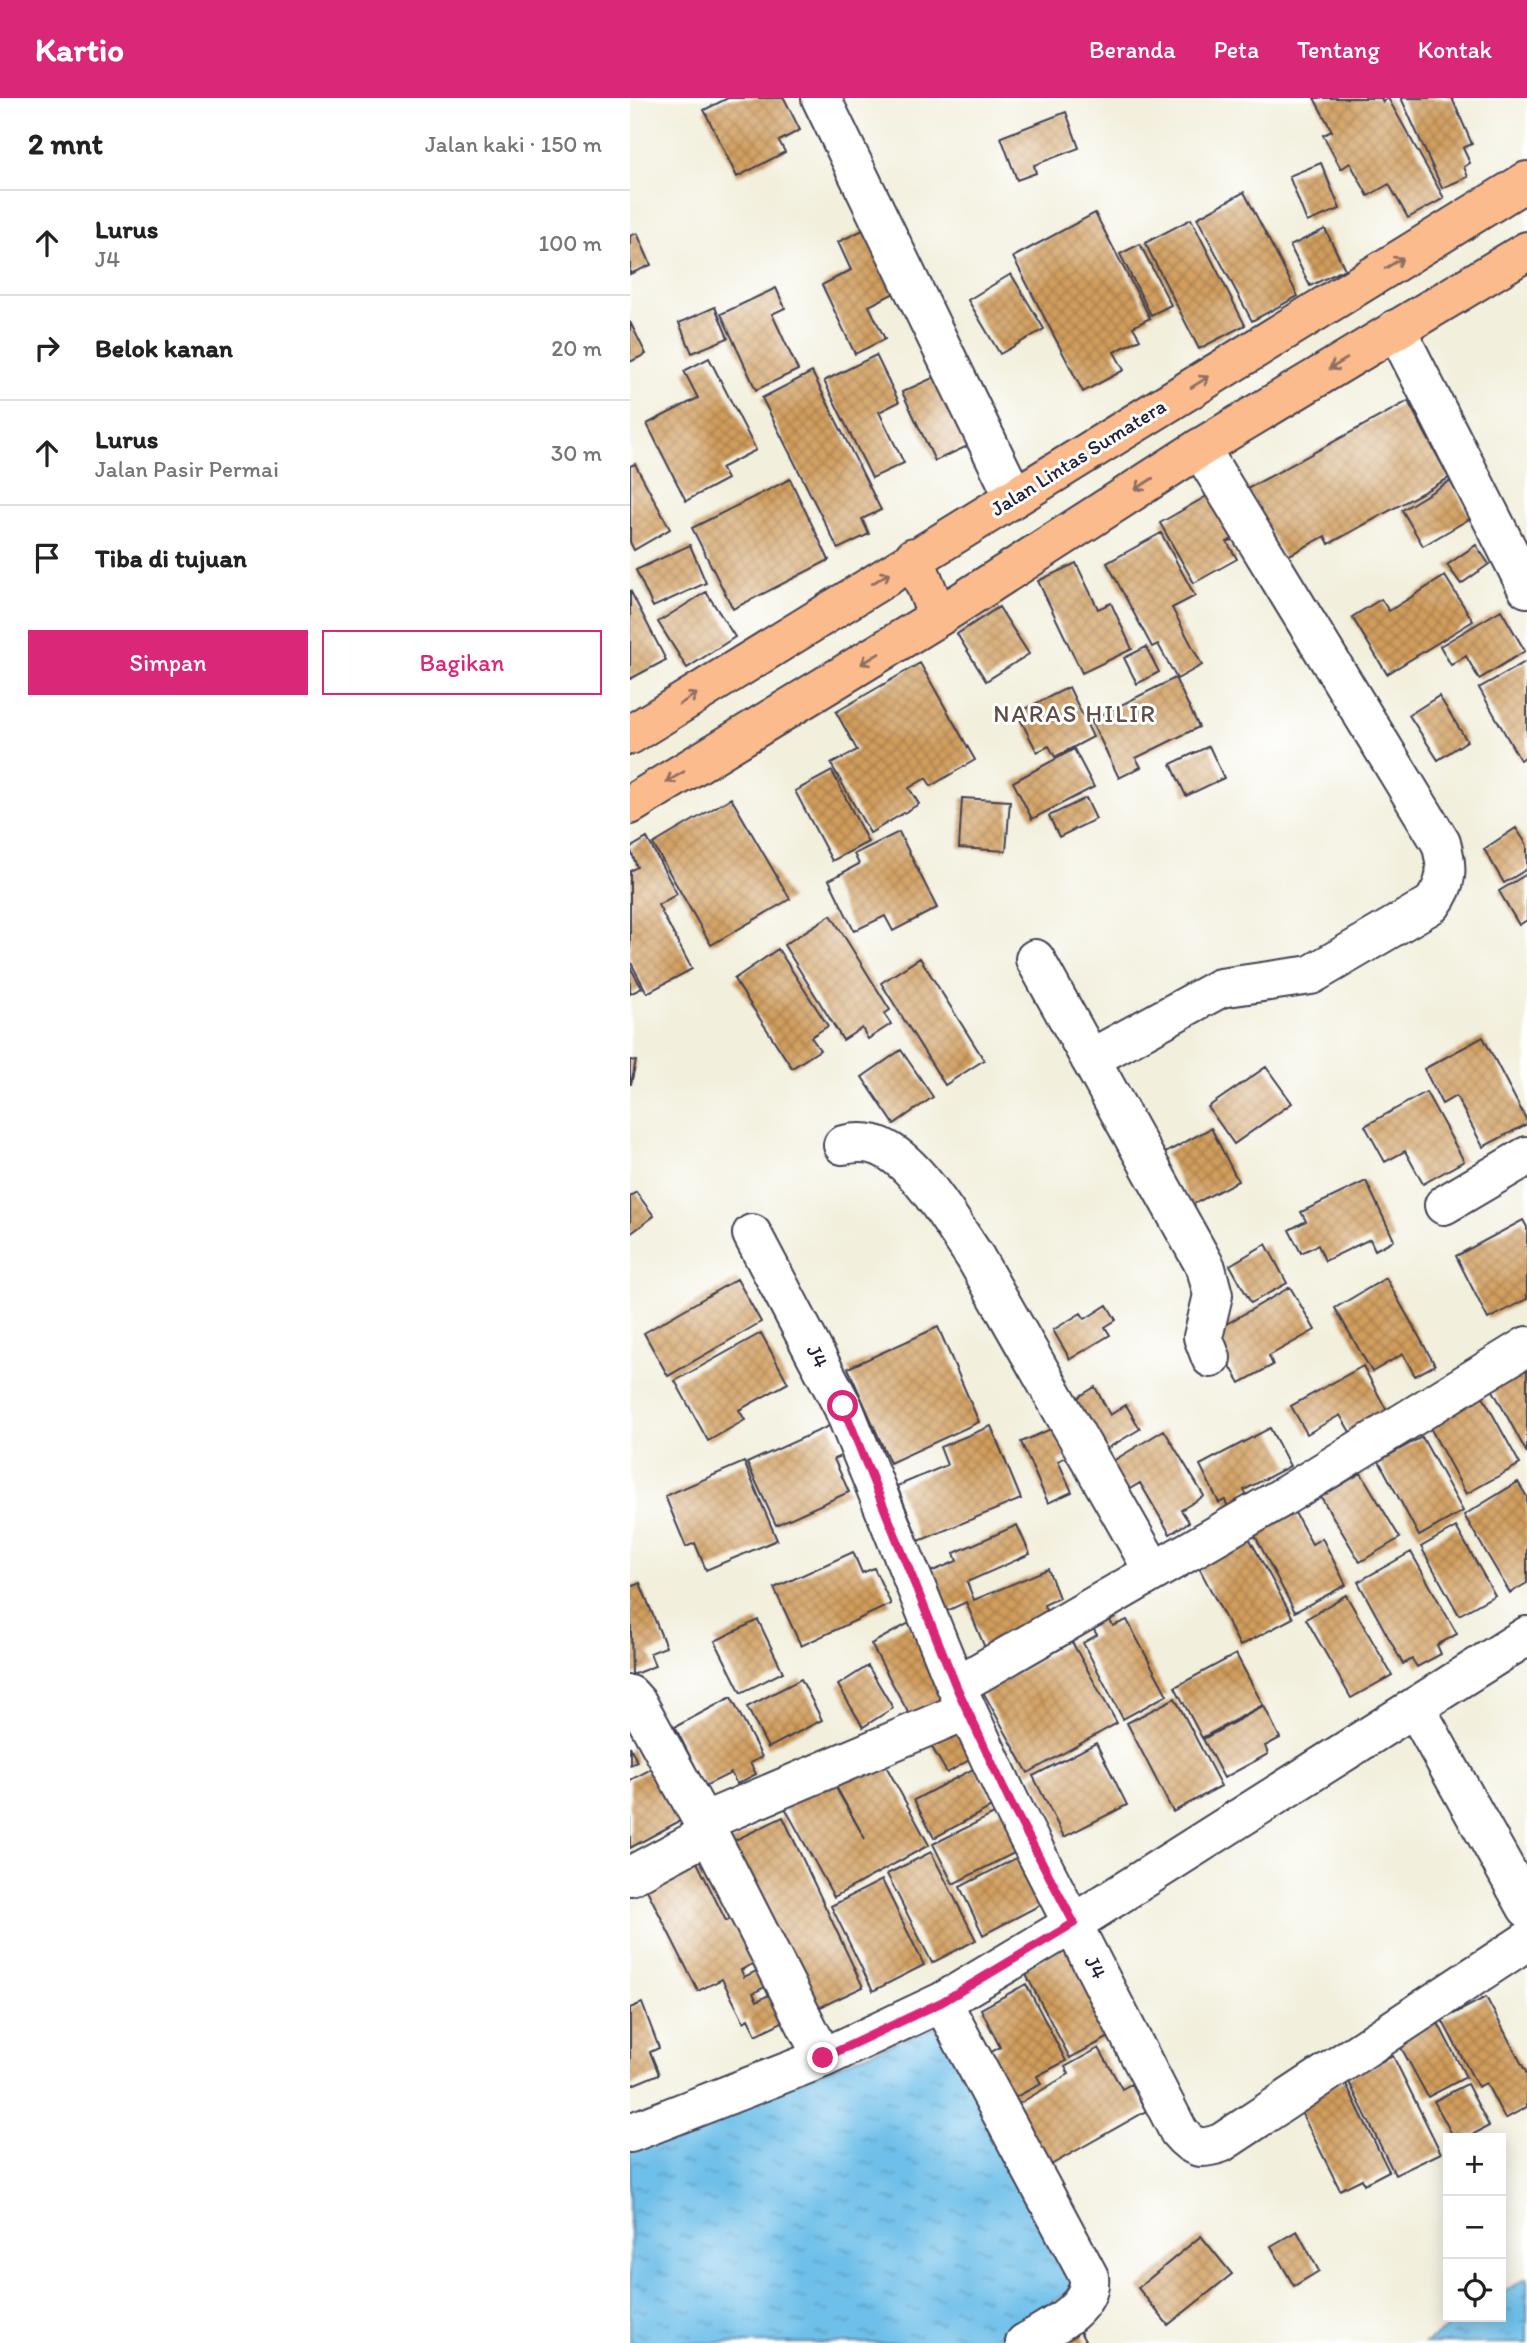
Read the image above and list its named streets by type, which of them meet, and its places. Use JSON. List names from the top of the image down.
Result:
{
  "streets": {
    "highway": ["Jalan Lintas Sumatera"],
    "street": ["J4"]
  },
  "districts": ["NARAS HILIR"],
  "page": {
    "header": "Kartio",
    "nav": [
      "Beranda",
      "Peta",
      "Tentang",
      "Kontak"
    ],
    "heading": ["2 mnt", "Jalan kaki · 150 m"],
    "list": [
      ["Lurus", "J4", "100 m"],
      ["Belok kanan", "20 m"],
      ["Lurus", "Jalan Pasir Permai", "30 m"],
      "Tiba di tujuan"
    ],
    "buttons": ["Simpan", "Bagikan"],
    "map_buttons": ["+", "−"]
  }
}
